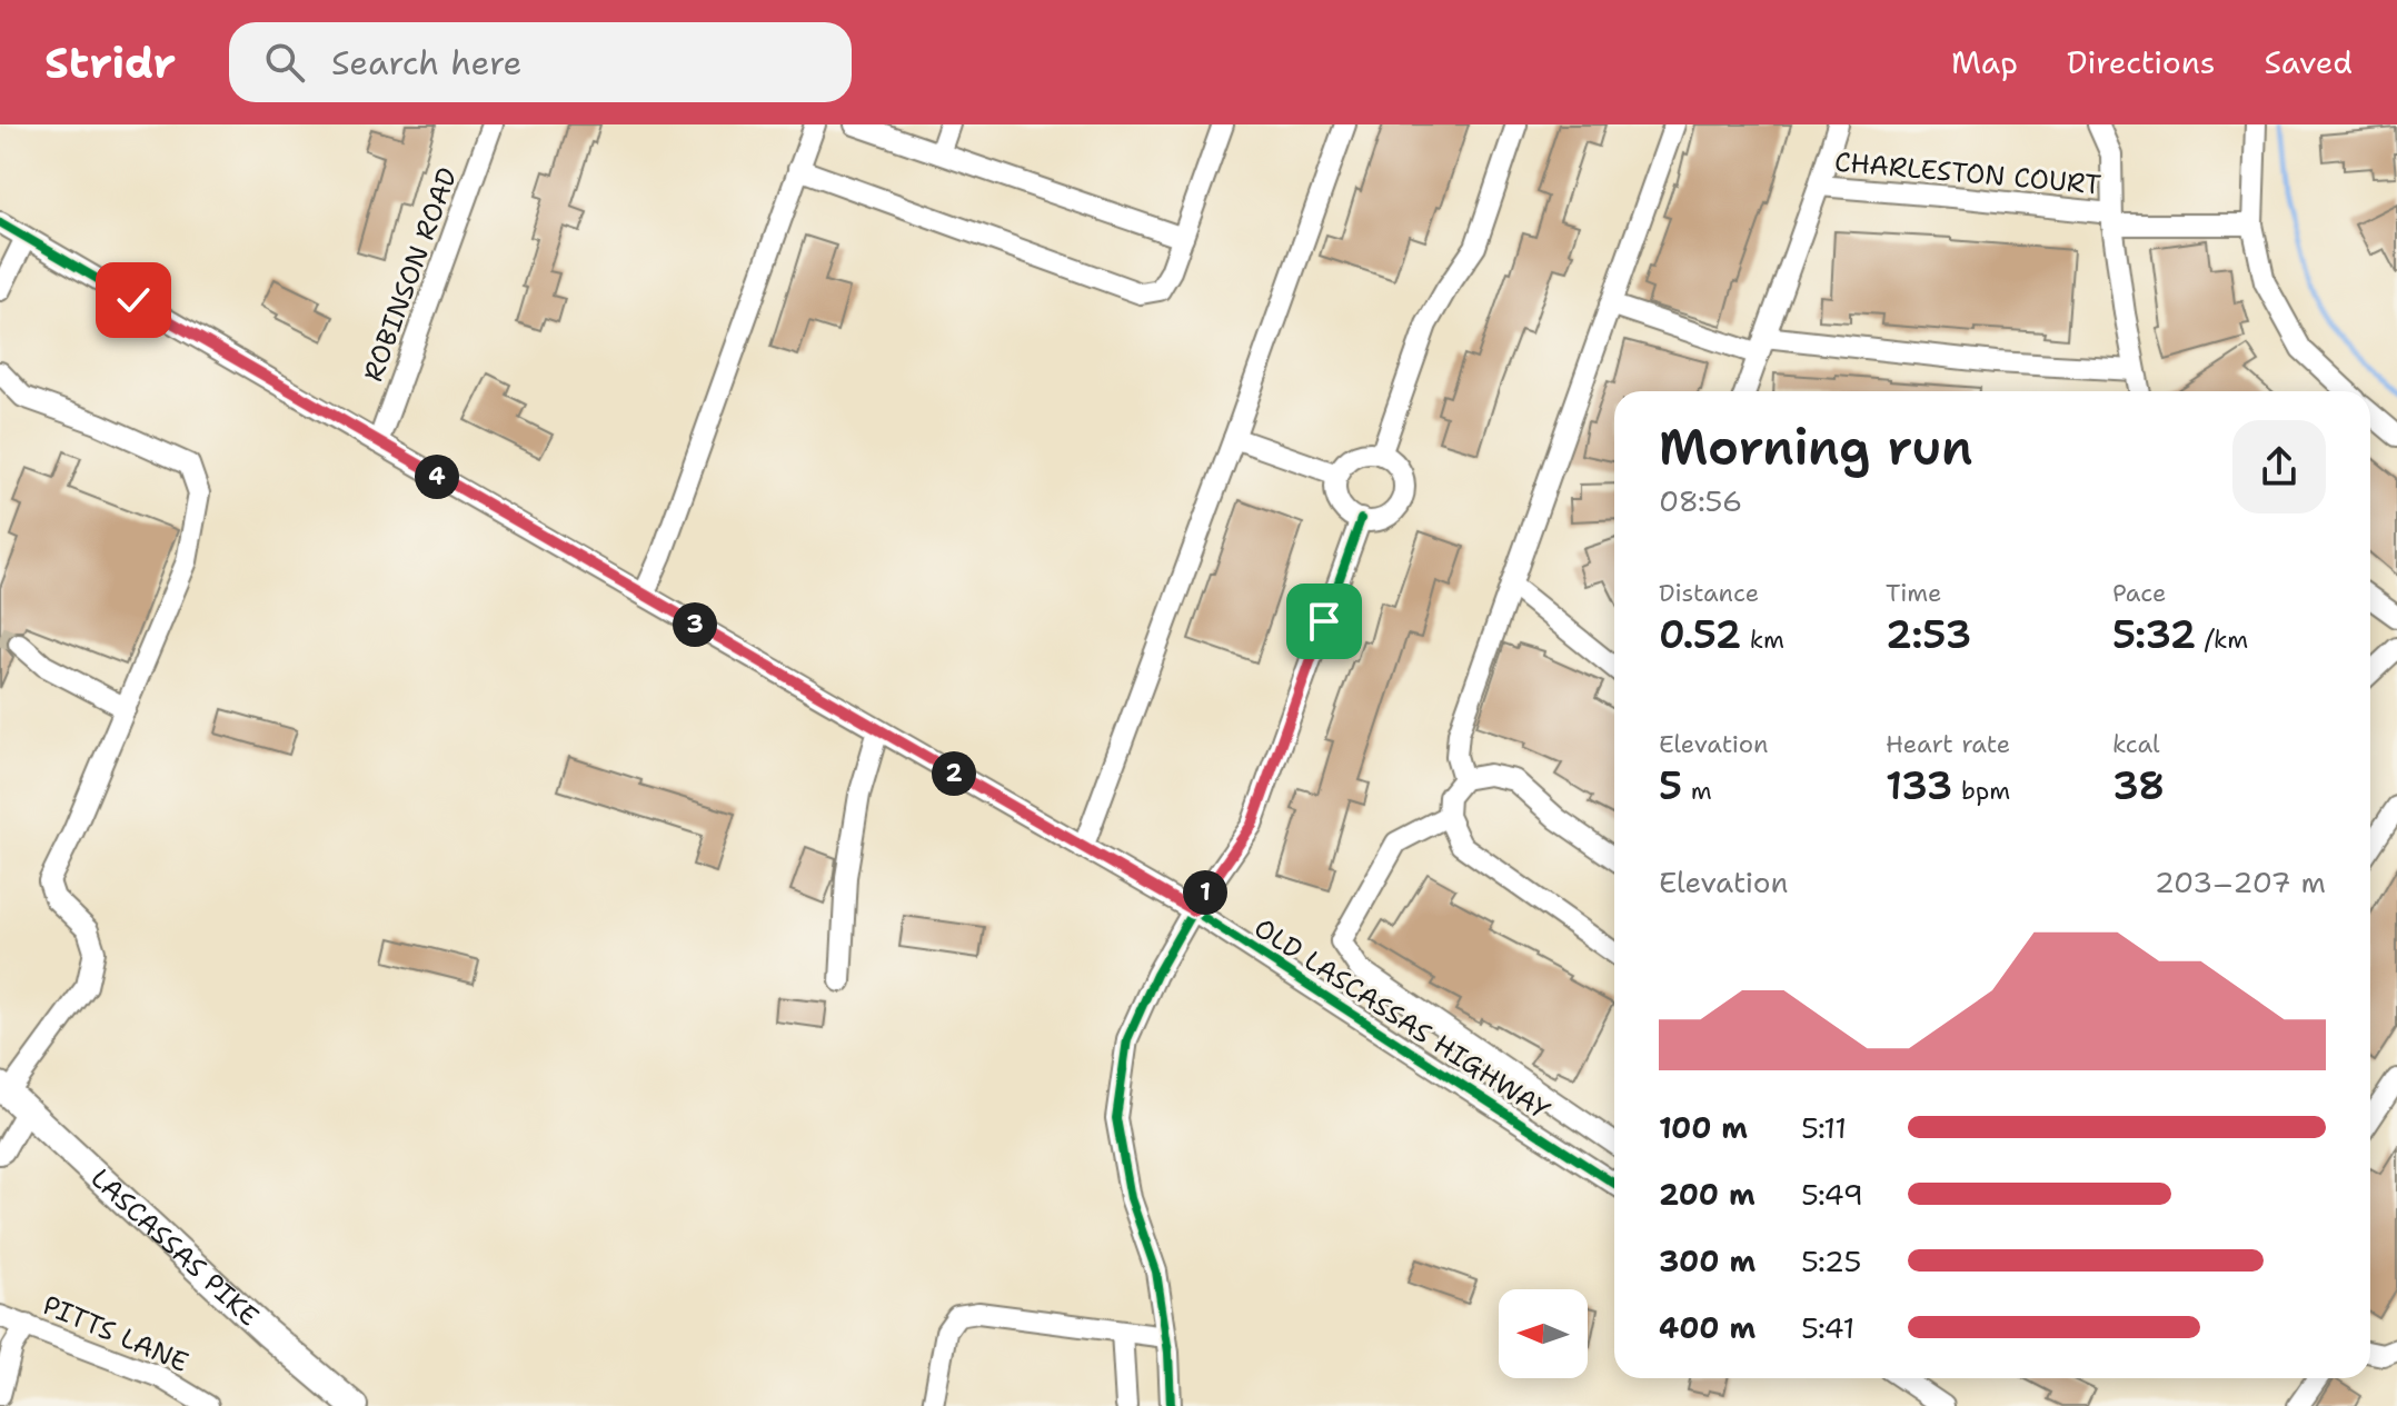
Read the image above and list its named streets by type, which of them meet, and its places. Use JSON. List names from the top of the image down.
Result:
{
  "streets": {
    "main road": ["LASCASSAS PIKE"],
    "street": [
      "CHARLESTON COURT",
      "ROBINSON ROAD",
      "OLD LASCASSAS HIGHWAY",
      "PITTS LANE"
    ]
  },
  "crossings": [
    ["ROBINSON ROAD", "OLD LASCASSAS HIGHWAY"]
  ],
  "north": "left",
  "page": {
    "header": "Stridr",
    "search": "Search here",
    "nav": ["Map", "Directions", "Saved"],
    "heading": ["Morning run", "08:56"],
    "pins": [
      "4",
      "3",
      "2",
      "1"
    ],
    "stats": [
      ["Distance", "0.52 km"],
      ["Time", "2:53"],
      ["Pace", "5:32 /km"],
      ["Elevation", "5 m"],
      ["Heart rate", "133 bpm"],
      ["kcal", "38"]
    ],
    "chart": ["Elevation", "203–207 m"],
    "list": [
      {
        "name": "100 m",
        "note": "5:11"
      },
      {
        "name": "200 m",
        "note": "5:49"
      },
      {
        "name": "300 m",
        "note": "5:25"
      },
      {
        "name": "400 m",
        "note": "5:41"
      }
    ]
  }
}
